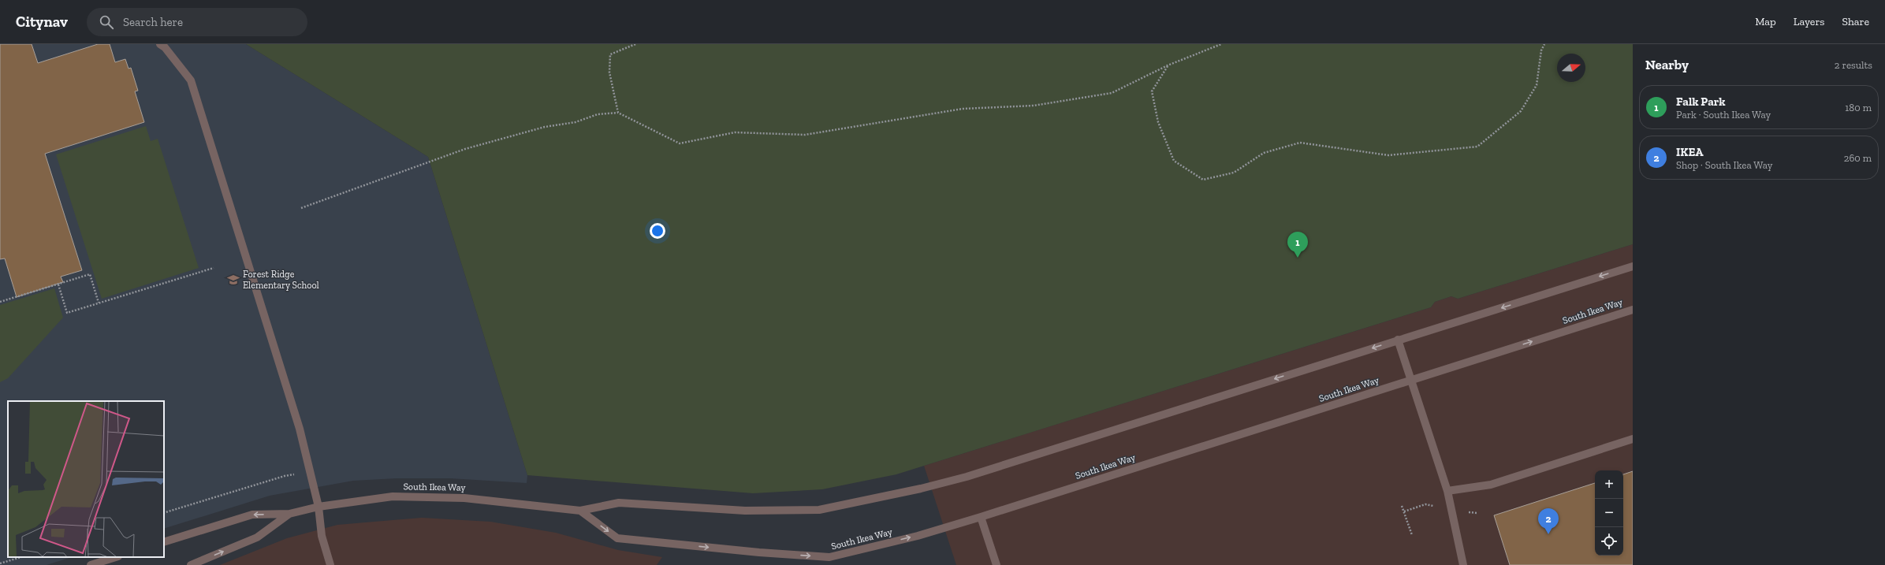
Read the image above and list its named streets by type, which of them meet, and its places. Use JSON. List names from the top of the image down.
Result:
{
  "streets": {
    "street": ["South Ikea Way"]
  },
  "places": {
    "school or university": ["Forest Ridge Elementary School"]
  },
  "north": "right",
  "page": {
    "header": "Citynav",
    "search": "Search here",
    "nav": ["Map", "Layers", "Share"],
    "heading": ["Nearby", "2 results"],
    "list": [
      {
        "mark": "1",
        "name": "Falk Park",
        "note": "Park · South Ikea Way",
        "value": "180 m"
      },
      {
        "mark": "2",
        "name": "IKEA",
        "note": "Shop · South Ikea Way",
        "value": "260 m"
      }
    ],
    "pins": ["1", "2"],
    "map_buttons": ["+", "−"]
  }
}
